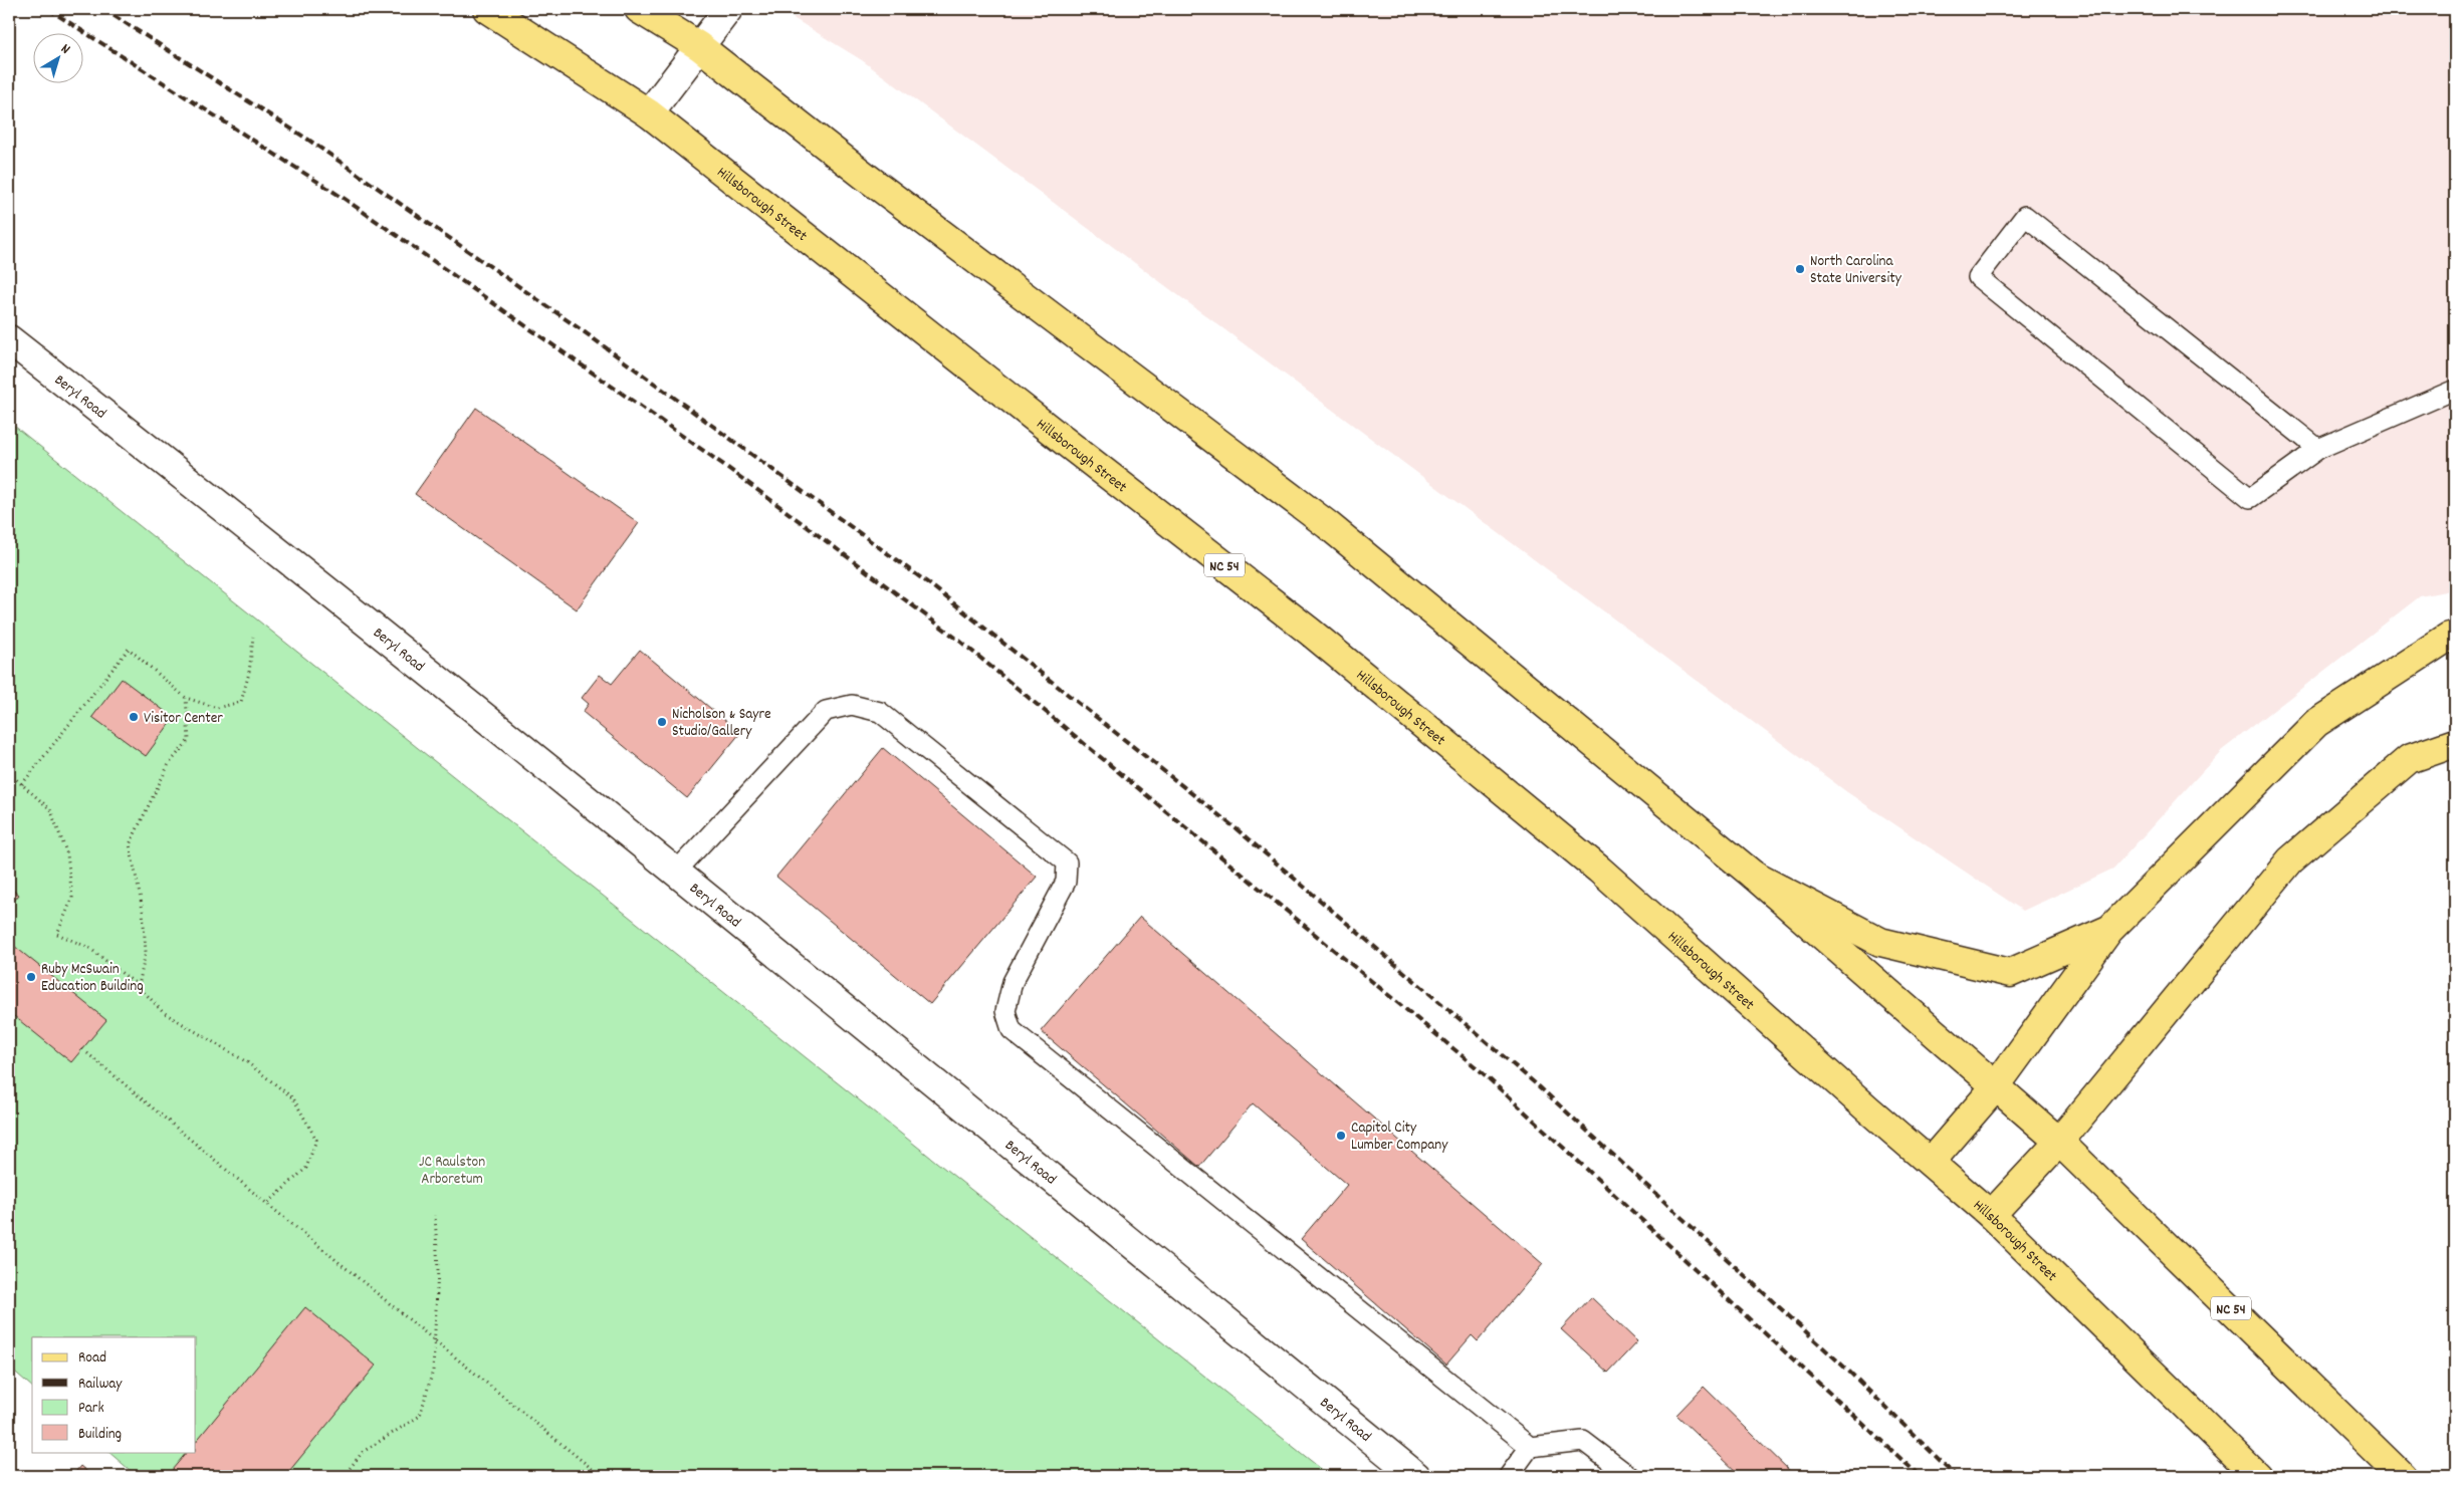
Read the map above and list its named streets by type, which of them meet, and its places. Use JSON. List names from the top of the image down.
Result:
{
  "streets": {
    "main road": ["Hillsborough Street", "NC 54"],
    "street": ["Beryl Road"]
  },
  "parks": ["JC Raulston Arboretum"],
  "places": [
    "North Carolina State University",
    "Visitor Center",
    "Nicholson & Sayre Studio/Gallery",
    "Ruby McSwain Education Building",
    "Capitol City Lumber Company"
  ],
  "legend": [
    "Road",
    "Railway",
    "Park",
    "Building"
  ],
  "north": "top right"
}
